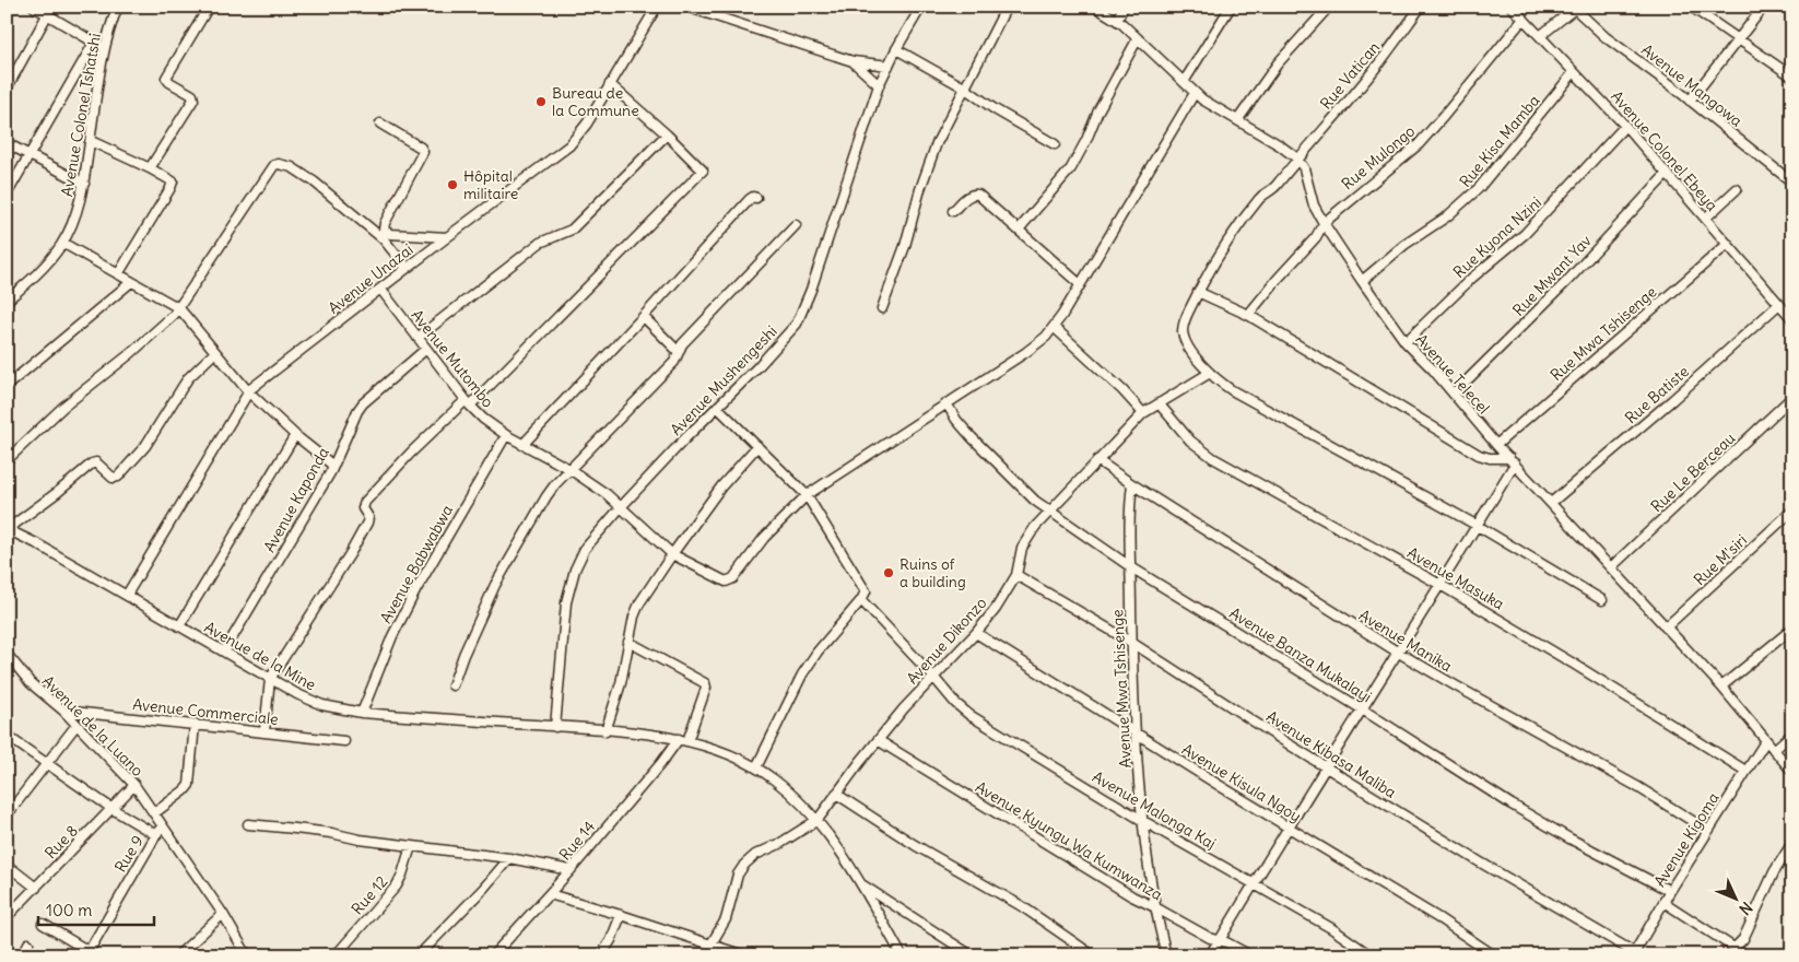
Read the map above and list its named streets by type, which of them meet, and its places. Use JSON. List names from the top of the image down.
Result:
{
  "streets": {
    "street": [
      "Rue Vatican",
      "Avenue Mangowa",
      "Avenue Colonel Tshatshi",
      "Rue Kisa Mamba",
      "Avenue Colonel Ebeya",
      "Rue Mulongo",
      "Rue Kyona Nzini",
      "Rue Mwant Yav",
      "Avenue Unazai",
      "Rue Mwa Tshisenge",
      "Avenue Mutombo",
      "Avenue Telecel",
      "Avenue Mushengeshi",
      "Rue Batiste",
      "Rue Le Berceau",
      "Avenue Kaponda",
      "Rue M'siri",
      "Avenue Babwabwa",
      "Avenue Masuka",
      "Avenue Dikonzo",
      "Avenue Manika",
      "Avenue Banza Mukalayi",
      "Avenue de la Mine",
      "Avenue Mwa Tshisenge",
      "Avenue Commerciale",
      "Avenue de la Luano",
      "Avenue Kibasa Maliba",
      "Avenue Kisula Ngoy",
      "Avenue Malonga Kaj",
      "Avenue Kigoma",
      "Rue 14",
      "Avenue Kyungu Wa Kumwanza",
      "Rue 8",
      "Rue 9",
      "Rue 12"
    ]
  },
  "crossings": [
    ["Rue Vatican", "Avenue Telecel"],
    ["Rue Vatican", "Avenue Dikonzo"],
    ["Rue Kisa Mamba", "Avenue Colonel Ebeya"],
    ["Rue Kisa Mamba", "Avenue Telecel"],
    ["Avenue Colonel Ebeya", "Rue Mulongo"],
    ["Avenue Colonel Ebeya", "Rue Kyona Nzini"],
    ["Avenue Colonel Ebeya", "Rue Mwant Yav"],
    ["Avenue Colonel Ebeya", "Rue Mwa Tshisenge"],
    ["Avenue Colonel Ebeya", "Rue Batiste"],
    ["Rue Mulongo", "Avenue Telecel"],
    ["Rue Kyona Nzini", "Avenue Telecel"],
    ["Rue Mwant Yav", "Avenue Telecel"],
    ["Avenue Unazai", "Avenue Mutombo"],
    ["Avenue Unazai", "Avenue de la Mine"],
    ["Rue Mwa Tshisenge", "Avenue Telecel"],
    ["Avenue Mutombo", "Avenue Mushengeshi"],
    ["Avenue Mutombo", "Avenue Kaponda"],
    ["Avenue Mutombo", "Avenue Babwabwa"],
    ["Avenue Telecel", "Rue Batiste"],
    ["Avenue Telecel", "Rue Le Berceau"],
    ["Avenue Telecel", "Rue M'siri"],
    ["Avenue Telecel", "Avenue Kigoma"],
    ["Avenue Mushengeshi", "Avenue de la Mine"],
    ["Avenue Kaponda", "Avenue de la Mine"],
    ["Avenue Babwabwa", "Avenue de la Mine"],
    ["Avenue Masuka", "Avenue Dikonzo"],
    ["Avenue Masuka", "Avenue Kigoma"],
    ["Avenue Dikonzo", "Avenue Manika"],
    ["Avenue Dikonzo", "Avenue Banza Mukalayi"],
    ["Avenue Dikonzo", "Avenue de la Mine"],
    ["Avenue Dikonzo", "Avenue Kibasa Maliba"],
    ["Avenue Dikonzo", "Avenue Kisula Ngoy"],
    ["Avenue Dikonzo", "Avenue Malonga Kaj"],
    ["Avenue Dikonzo", "Avenue Kyungu Wa Kumwanza"],
    ["Avenue Manika", "Avenue Mwa Tshisenge"],
    ["Avenue Manika", "Avenue Kigoma"],
    ["Avenue Banza Mukalayi", "Avenue Mwa Tshisenge"],
    ["Avenue Banza Mukalayi", "Avenue Kigoma"],
    ["Avenue de la Mine", "Rue 14"],
    ["Avenue Mwa Tshisenge", "Avenue Kibasa Maliba"],
    ["Avenue Mwa Tshisenge", "Avenue Kisula Ngoy"],
    ["Avenue Mwa Tshisenge", "Avenue Malonga Kaj"],
    ["Avenue Mwa Tshisenge", "Avenue Kyungu Wa Kumwanza"],
    ["Avenue Commerciale", "Avenue de la Luano"],
    ["Avenue de la Luano", "Rue 8"],
    ["Avenue de la Luano", "Rue 9"],
    ["Avenue Kibasa Maliba", "Avenue Kigoma"]
  ],
  "places": ["Bureau de la Commune", "Hôpital militaire", "Ruins of a building"],
  "scale_bar": "100 m",
  "north": "bottom right"
}
